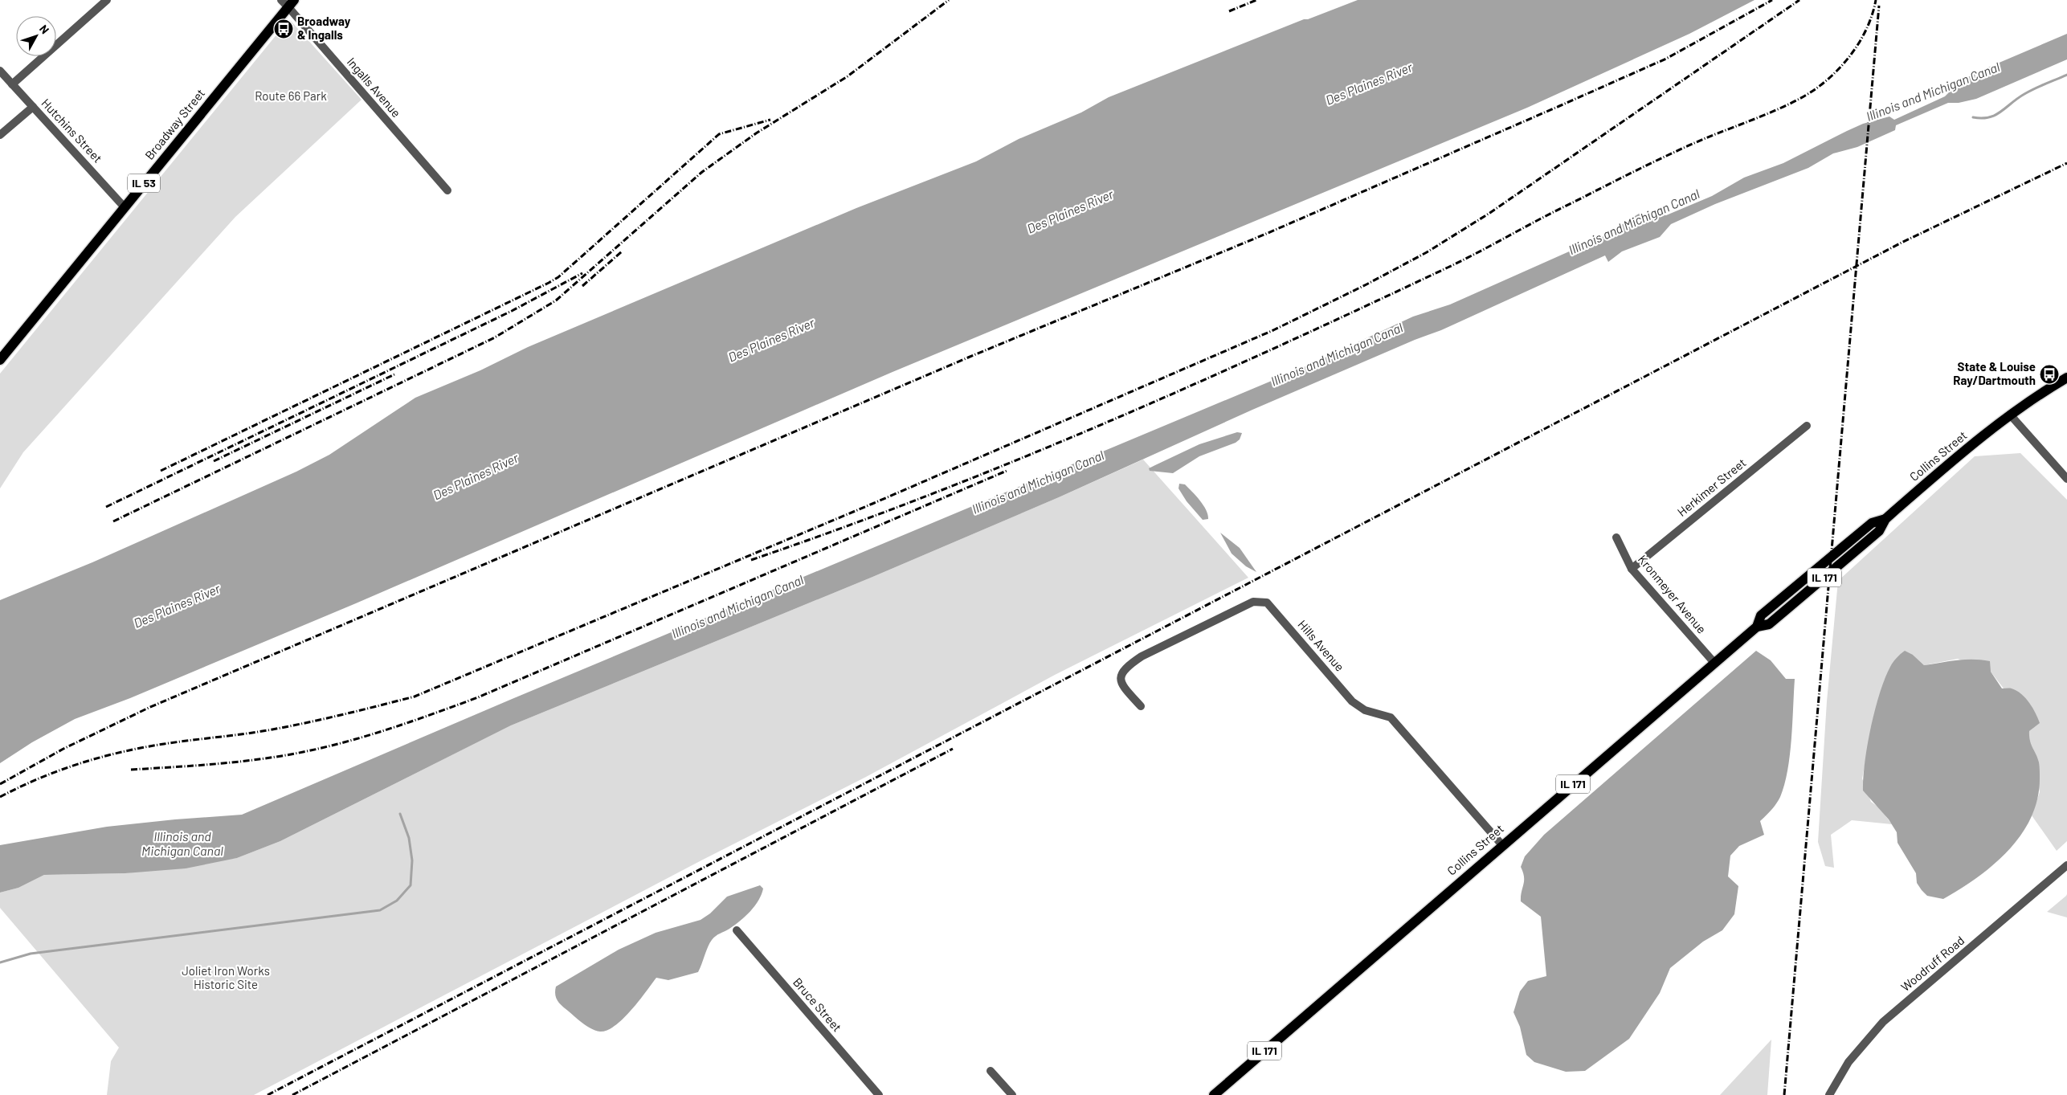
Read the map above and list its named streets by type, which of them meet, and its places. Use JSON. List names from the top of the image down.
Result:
{
  "streets": {
    "main road": [
      "Broadway Street",
      "IL 53",
      "Collins Street",
      "IL 171"
    ],
    "street": [
      "Ingalls Avenue",
      "Hutchins Street",
      "Herkimer Street",
      "Kronmeyer Avenue",
      "Hills Avenue",
      "Woodruff Road",
      "Bruce Street"
    ]
  },
  "crossings": [
    ["Ingalls Avenue", "Broadway Street"],
    ["Broadway Street", "Hutchins Street"],
    ["Collins Street", "IL 171"],
    ["Collins Street", "Kronmeyer Avenue"],
    ["Collins Street", "Hills Avenue"],
    ["Herkimer Street", "Kronmeyer Avenue"]
  ],
  "water": ["Des Plaines River", "Illinois and Michigan Canal"],
  "parks": ["Route 66 Park", "Joliet Iron Works Historic Site"],
  "places": {
    "bus stop": ["Broadway & Ingalls", "State & Louise Ray/Dartmouth"]
  },
  "north": "top right"
}
